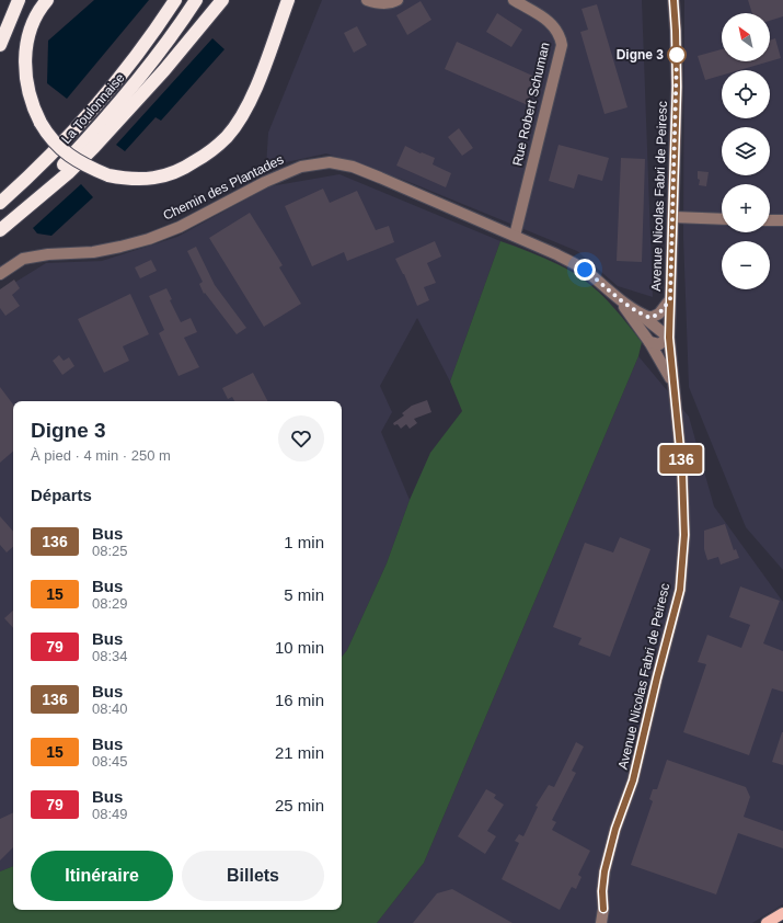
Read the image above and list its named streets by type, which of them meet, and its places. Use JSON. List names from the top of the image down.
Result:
{
  "streets": {
    "highway": ["La Toulonnaise"],
    "street": ["Rue Robert Schuman", "Chemin des Plantades", "Avenue Nicolas Fabri de Peiresc"]
  },
  "crossings": [
    ["Rue Robert Schuman", "Chemin des Plantades"]
  ],
  "places": ["Digne 3"],
  "lines": ["bus line 136"],
  "north": "top left",
  "page": {
    "on_map": "136",
    "map_buttons": ["+", "−"],
    "heading": [
      ["Digne 3", "À pied · 4 min · 250 m"],
      "Départs"
    ],
    "list": [
      {
        "mark": "136",
        "name": "Bus",
        "note": "08:25",
        "value": "1 min"
      },
      {
        "mark": "15",
        "name": "Bus",
        "note": "08:29",
        "value": "5 min"
      },
      {
        "mark": "79",
        "name": "Bus",
        "note": "08:34",
        "value": "10 min"
      },
      {
        "mark": "136",
        "name": "Bus",
        "note": "08:40",
        "value": "16 min"
      },
      {
        "mark": "15",
        "name": "Bus",
        "note": "08:45",
        "value": "21 min"
      },
      {
        "mark": "79",
        "name": "Bus",
        "note": "08:49",
        "value": "25 min"
      }
    ],
    "buttons": ["Itinéraire", "Billets"]
  }
}
